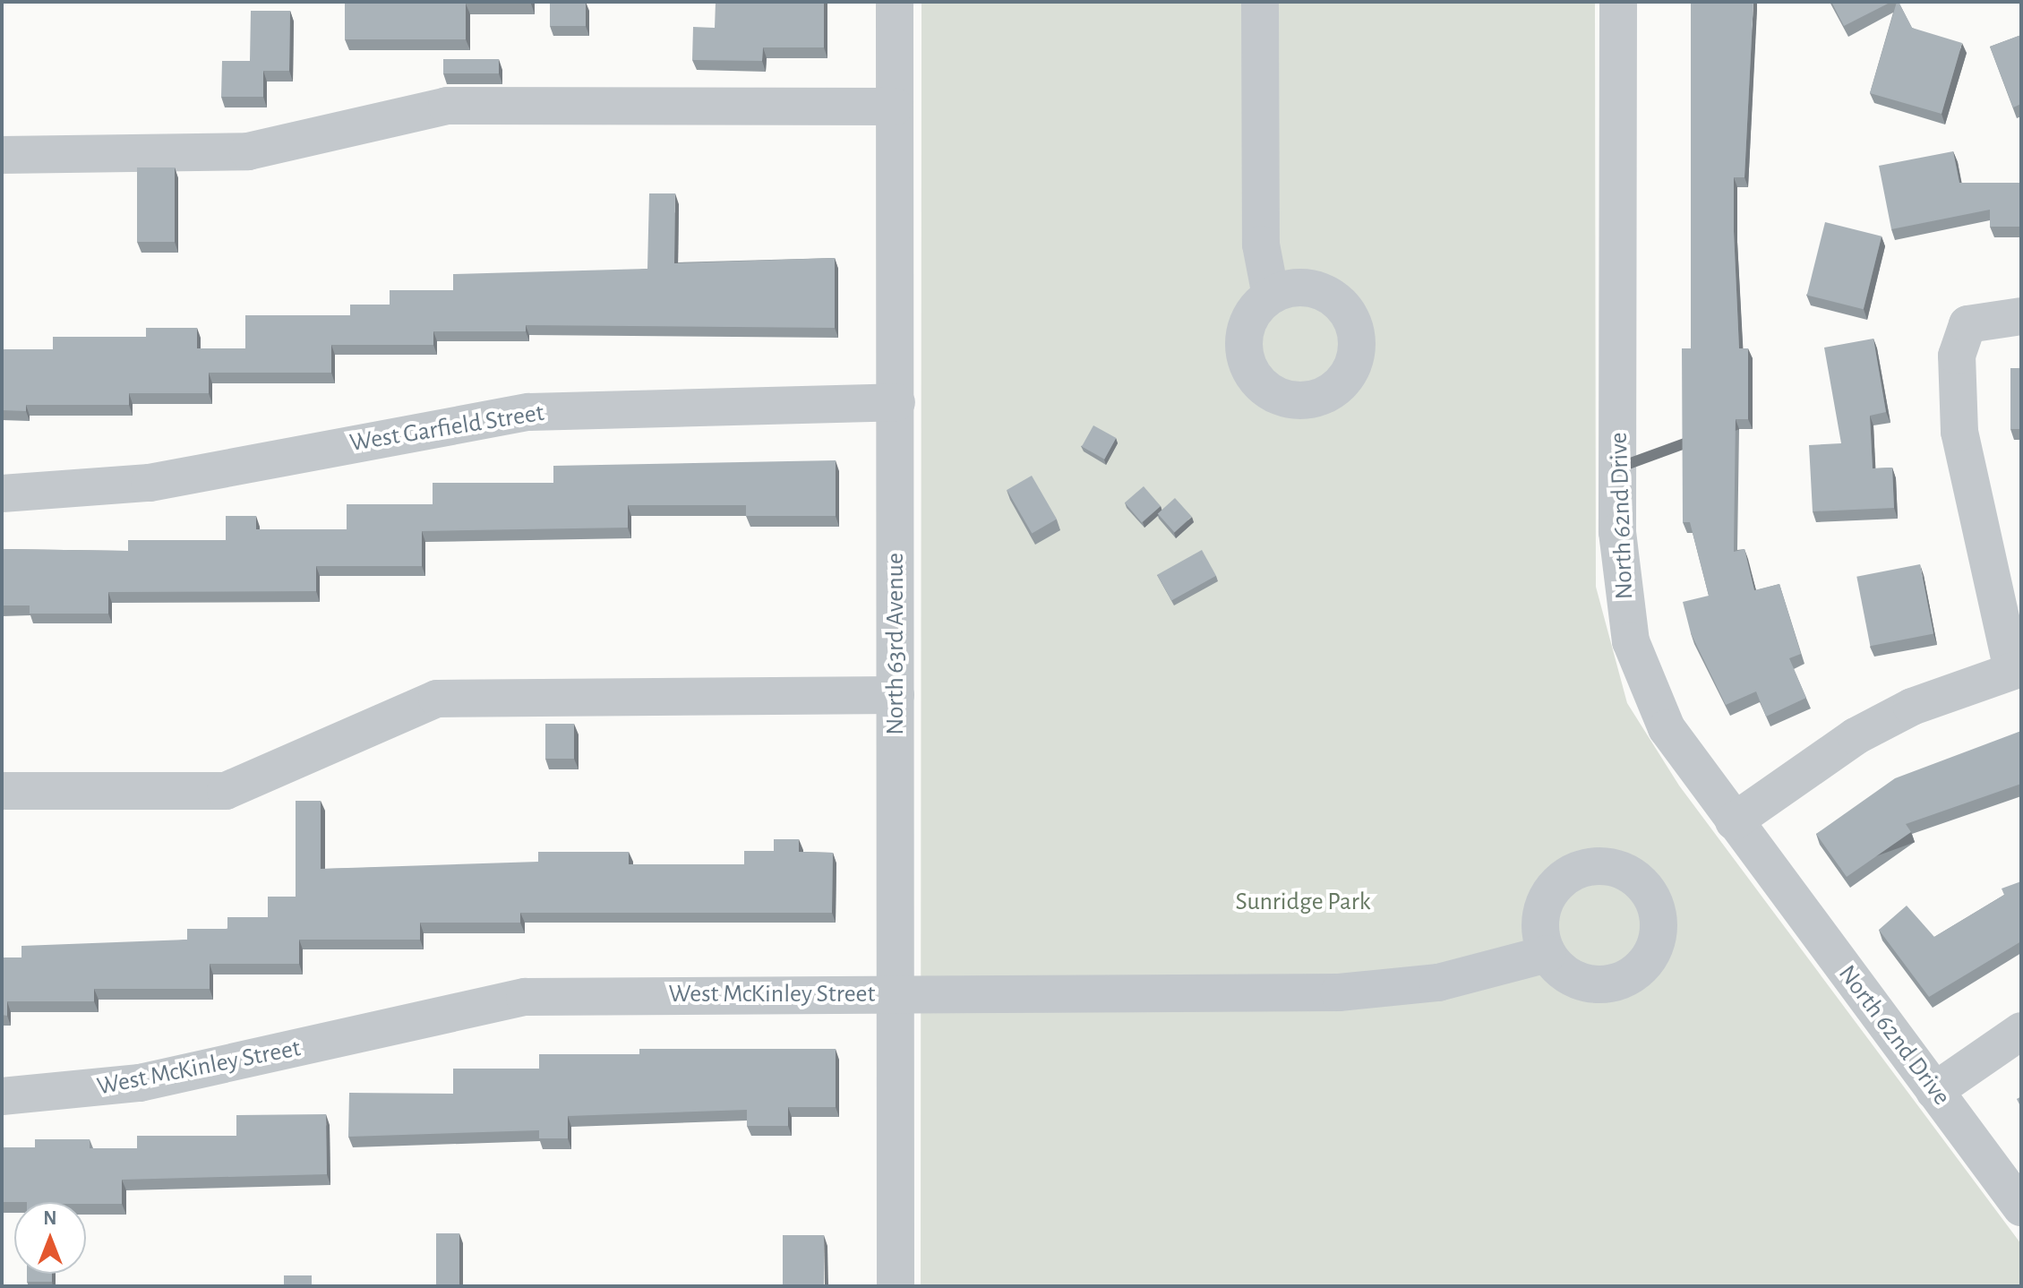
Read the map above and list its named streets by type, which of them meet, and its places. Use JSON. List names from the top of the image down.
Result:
{
  "streets": {
    "street": [
      "West Garfield Street",
      "North 62nd Drive",
      "North 63rd Avenue",
      "West McKinley Street"
    ]
  },
  "crossings": [
    ["West Garfield Street", "North 63rd Avenue"],
    ["North 63rd Avenue", "West McKinley Street"]
  ],
  "parks": ["Sunridge Park"],
  "north": "top"
}
